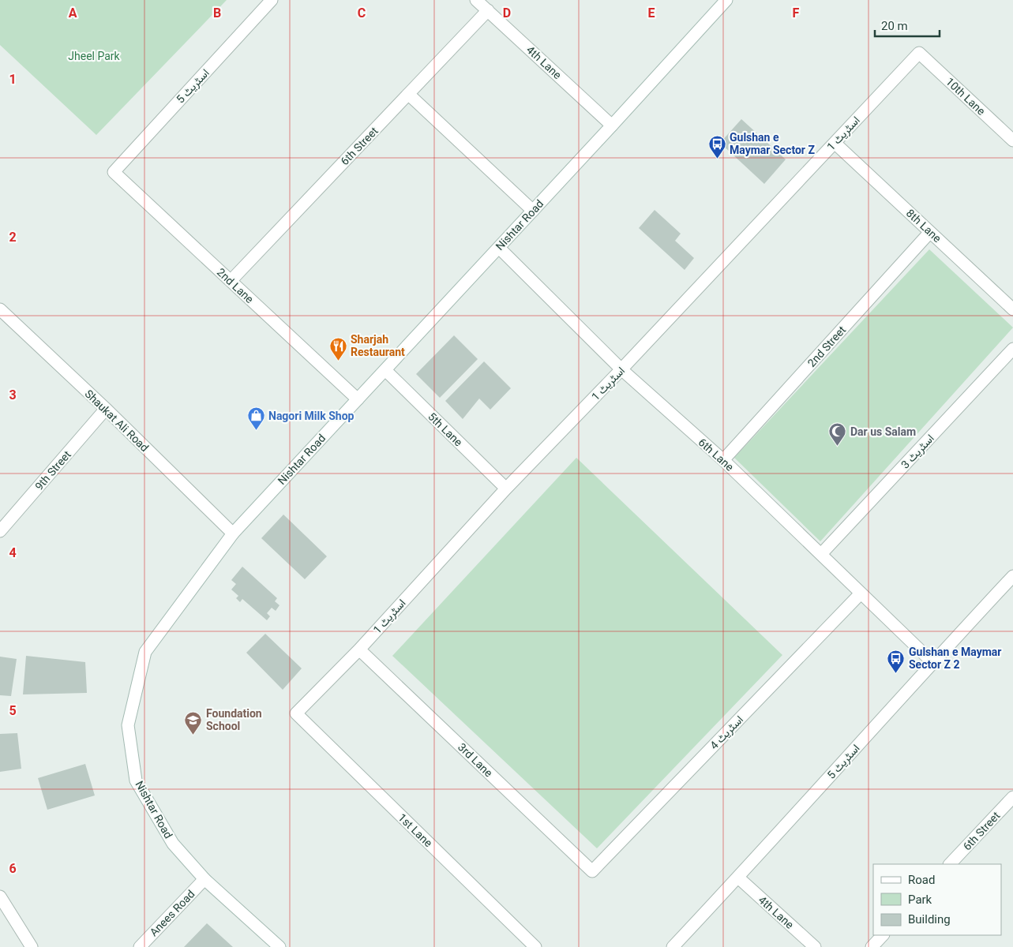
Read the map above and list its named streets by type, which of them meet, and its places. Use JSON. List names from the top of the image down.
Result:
{
  "streets": {
    "street": [
      "4th Lane",
      "اسٹریٹ 5",
      "10th Lane",
      "اسٹریٹ 1",
      "6th Street",
      "Nishtar Road",
      "8th Lane",
      "2nd Lane",
      "2nd Street",
      "Shaukat Ali Road",
      "5th Lane",
      "اسٹریٹ 3",
      "6th Lane",
      "9th Street",
      "اسٹریٹ 4",
      "3rd Lane",
      "1st Lane",
      "Anees Road"
    ]
  },
  "crossings": [
    ["4th Lane", "اسٹریٹ 5"],
    ["4th Lane", "6th Street"],
    ["4th Lane", "Nishtar Road"],
    ["اسٹریٹ 5", "2nd Lane"],
    ["اسٹریٹ 5", "6th Lane"],
    ["10th Lane", "اسٹریٹ 1"],
    ["اسٹریٹ 1", "8th Lane"],
    ["اسٹریٹ 1", "5th Lane"],
    ["اسٹریٹ 1", "6th Lane"],
    ["اسٹریٹ 1", "3rd Lane"],
    ["اسٹریٹ 1", "1st Lane"],
    ["6th Street", "2nd Lane"],
    ["Nishtar Road", "2nd Lane"],
    ["Nishtar Road", "Shaukat Ali Road"],
    ["Nishtar Road", "5th Lane"],
    ["Nishtar Road", "6th Lane"],
    ["Nishtar Road", "Anees Road"],
    ["8th Lane", "2nd Street"],
    ["2nd Street", "6th Lane"],
    ["Shaukat Ali Road", "9th Street"],
    ["اسٹریٹ 3", "6th Lane"],
    ["6th Lane", "اسٹریٹ 4"],
    ["اسٹریٹ 4", "3rd Lane"]
  ],
  "parks": ["Jheel Park"],
  "places": {
    "bus stop": ["Gulshan e Maymar Sector Z", "Gulshan e Maymar Sector Z 2"],
    "restaurant": ["Sharjah Restaurant"],
    "shop": ["Nagori Milk Shop"],
    "mosque": ["Dar us Salam"],
    "school or university": ["Foundation School"]
  },
  "legend": ["Road", "Park", "Building"],
  "scale_bar": "20 m",
  "grid": {
    "columns": [
      "A",
      "B",
      "C",
      "D",
      "E",
      "F"
    ],
    "rows": [
      "1",
      "2",
      "3",
      "4",
      "5",
      "6"
    ]
  }
}
